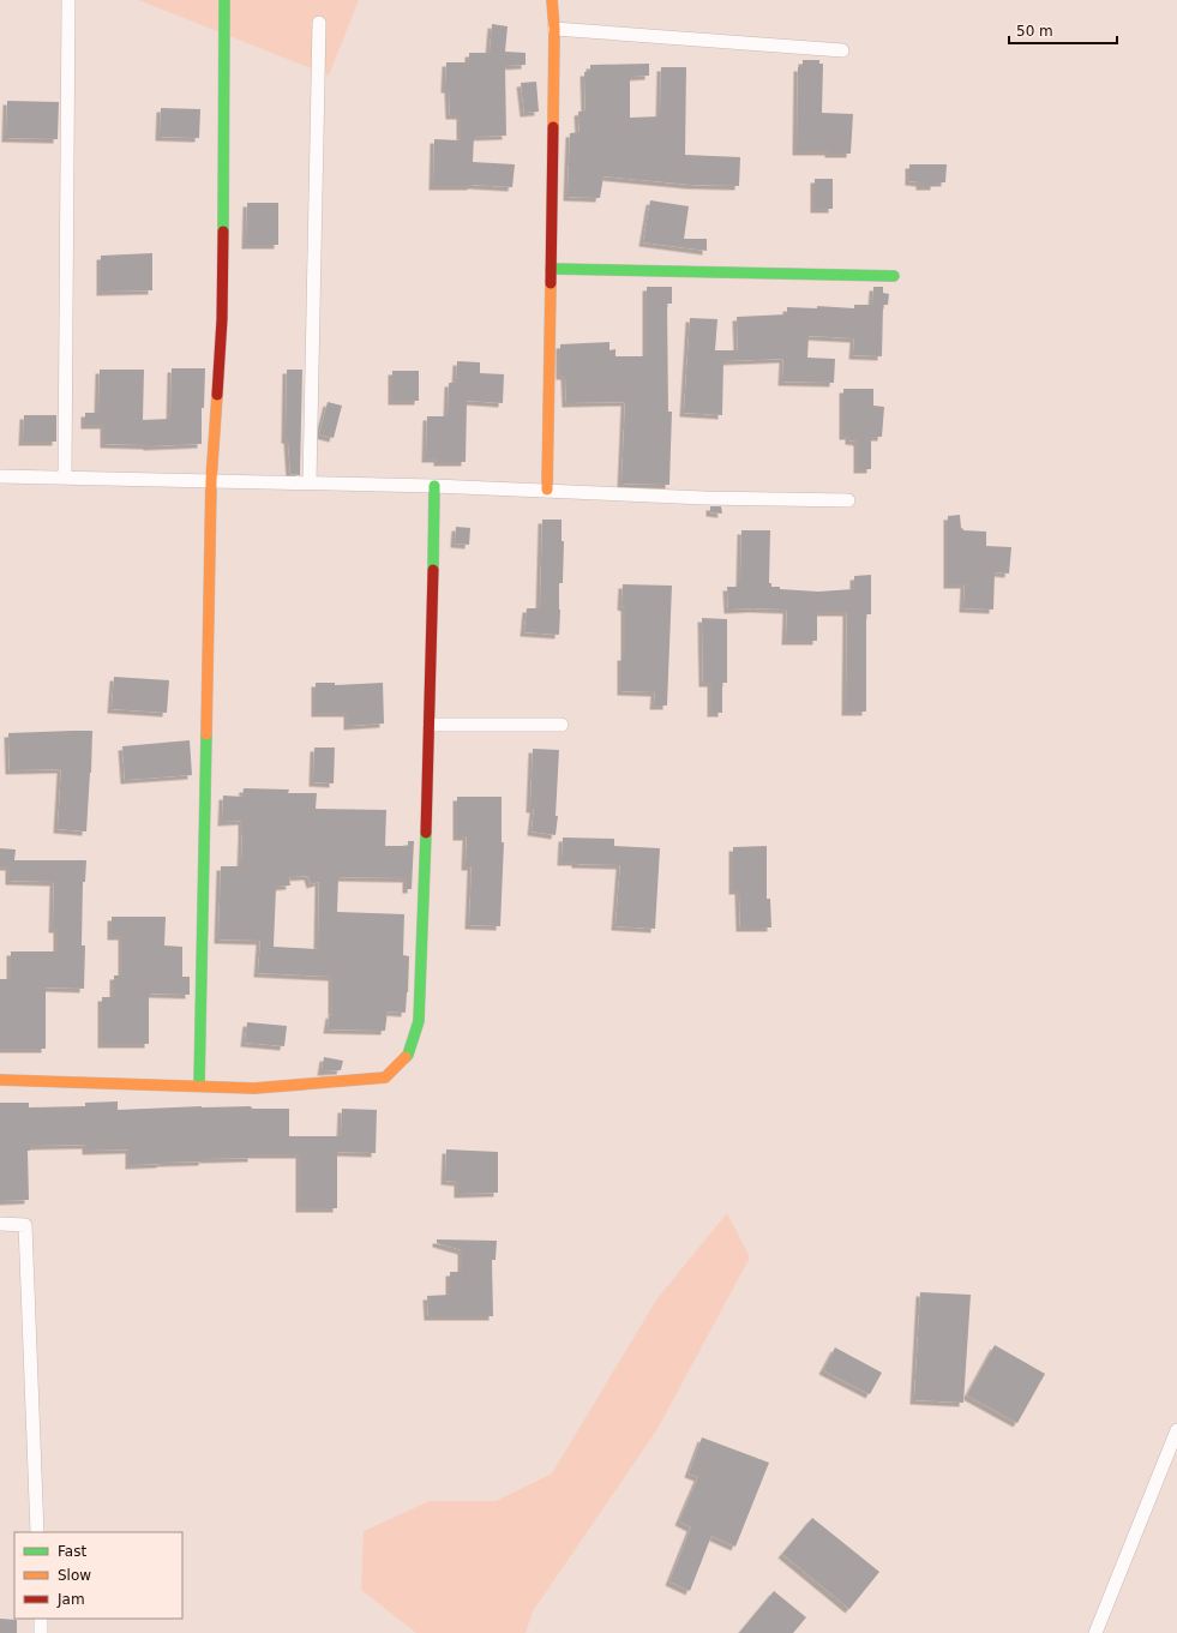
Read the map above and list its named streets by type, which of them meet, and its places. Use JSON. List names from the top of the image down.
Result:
{
  "legend": ["Fast", "Slow", "Jam"],
  "scale_bar": "50 m"
}
